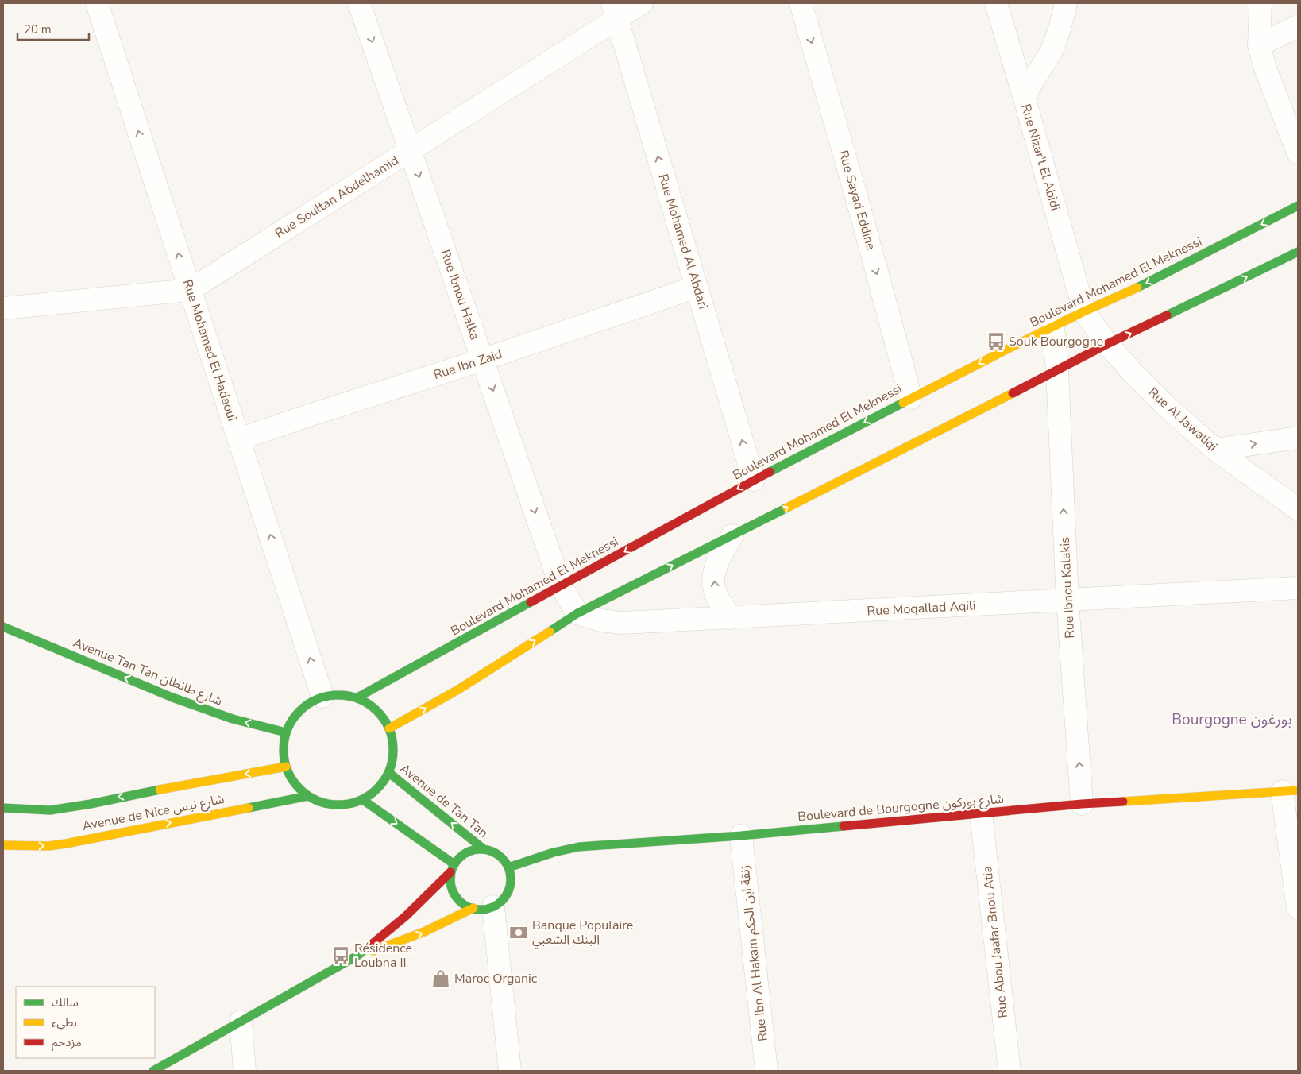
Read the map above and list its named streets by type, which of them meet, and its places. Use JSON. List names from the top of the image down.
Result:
{
  "streets": {
    "main road": [
      "Boulevard Mohamed El Meknessi",
      "Avenue Tan Tan شارع طانطان",
      "Avenue de Tan Tan",
      "Boulevard de Bourgogne شارع بوركون",
      "Avenue de Nice شارع نيس"
    ],
    "street": [
      "Rue Nizar't El Abidi",
      "Rue Soultan Abdelhamid",
      "Rue Sayad Eddine",
      "Rue Mohamed Al Abdari",
      "Rue Ibnou Halka",
      "Rue Mohamed El Hadaoui",
      "Rue Ibn Zaid",
      "Rue Al Jawaliqi",
      "Rue Ibnou Kalakis",
      "Rue Moqallad Aqili",
      "Rue Abou Jaafar Bnou Atia",
      "Rue Ibn Al Hakam زنقة ابن الحكم"
    ]
  },
  "crossings": [
    ["Rue Nizar't El Abidi", "Boulevard Mohamed El Meknessi"],
    ["Rue Nizar't El Abidi", "Rue Al Jawaliqi"],
    ["Rue Soultan Abdelhamid", "Rue Mohamed Al Abdari"],
    ["Rue Soultan Abdelhamid", "Rue Ibnou Halka"],
    ["Rue Soultan Abdelhamid", "Rue Mohamed El Hadaoui"],
    ["Rue Sayad Eddine", "Boulevard Mohamed El Meknessi"],
    ["Rue Mohamed Al Abdari", "Boulevard Mohamed El Meknessi"],
    ["Rue Mohamed Al Abdari", "Rue Ibn Zaid"],
    ["Boulevard Mohamed El Meknessi", "Rue Ibnou Halka"],
    ["Boulevard Mohamed El Meknessi", "Rue Mohamed El Hadaoui"],
    ["Boulevard Mohamed El Meknessi", "Rue Al Jawaliqi"],
    ["Boulevard Mohamed El Meknessi", "Rue Ibnou Kalakis"],
    ["Boulevard Mohamed El Meknessi", "Avenue Tan Tan شارع طانطان"],
    ["Boulevard Mohamed El Meknessi", "Avenue de Tan Tan"],
    ["Boulevard Mohamed El Meknessi", "Avenue de Nice شارع نيس"],
    ["Rue Ibnou Halka", "Rue Ibn Zaid"],
    ["Rue Mohamed El Hadaoui", "Rue Ibn Zaid"],
    ["Rue Mohamed El Hadaoui", "Avenue Tan Tan شارع طانطان"],
    ["Rue Mohamed El Hadaoui", "Avenue de Tan Tan"],
    ["Rue Mohamed El Hadaoui", "Avenue de Nice شارع نيس"],
    ["Rue Ibnou Kalakis", "Rue Moqallad Aqili"],
    ["Rue Ibnou Kalakis", "Boulevard de Bourgogne شارع بوركون"],
    ["Avenue Tan Tan شارع طانطان", "Avenue de Tan Tan"],
    ["Avenue Tan Tan شارع طانطان", "Avenue de Nice شارع نيس"],
    ["Avenue de Tan Tan", "Boulevard de Bourgogne شارع بوركون"],
    ["Avenue de Tan Tan", "Avenue de Nice شارع نيس"],
    ["Boulevard de Bourgogne شارع بوركون", "Rue Abou Jaafar Bnou Atia"],
    ["Boulevard de Bourgogne شارع بوركون", "Rue Ibn Al Hakam زنقة ابن الحكم"]
  ],
  "one_way": [
    "Rue Sayad Eddine",
    "Rue Mohamed Al Abdari",
    "Rue Ibnou Halka",
    "Rue Mohamed El Hadaoui",
    "Rue Ibnou Kalakis",
    "Avenue Tan Tan شارع طانطان"
  ],
  "districts": ["Bourgogne بورغون"],
  "places": {
    "bus stop": ["Souk Bourgogne", "Résidence Loubna II"],
    "bank": ["Banque Populaire البنك الشعبي"],
    "shop": ["Maroc Organic"]
  },
  "legend": ["سالك", "بطيء", "مزدحم"],
  "scale_bar": "20 m"
}
